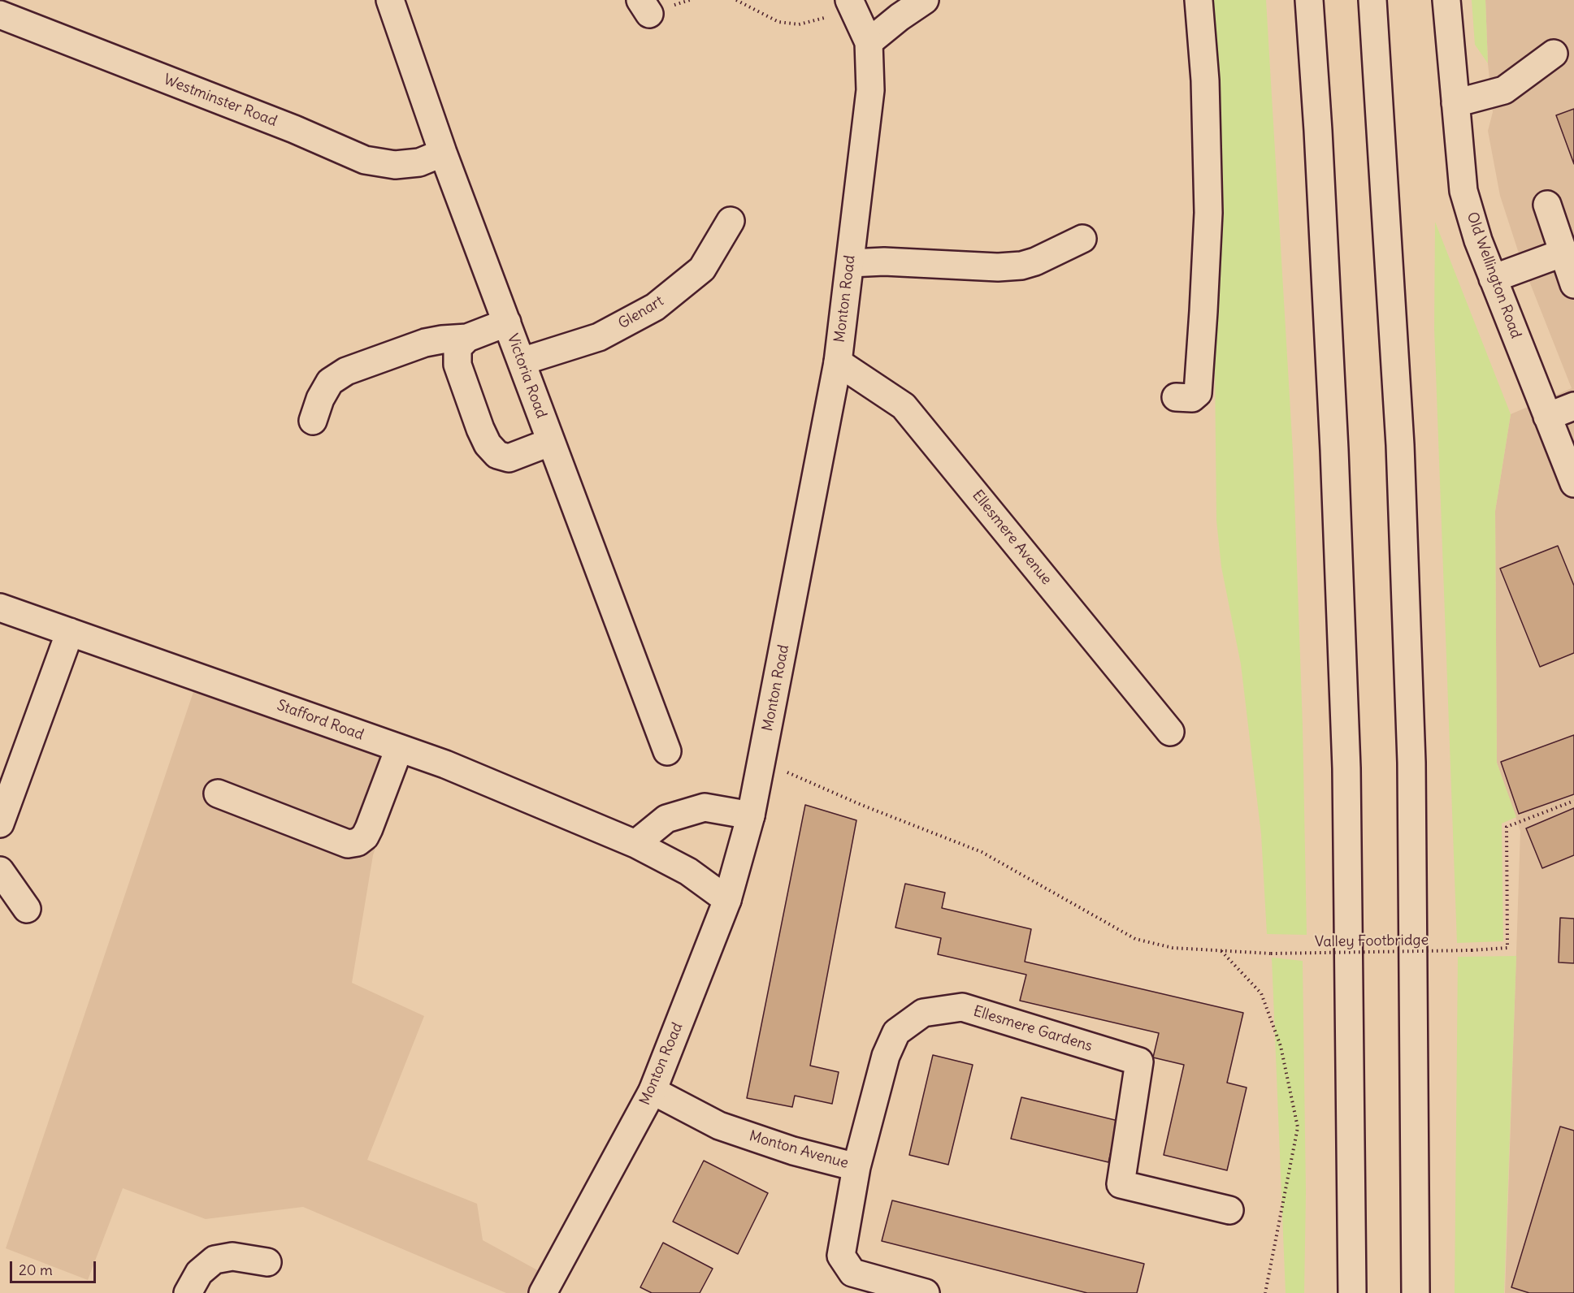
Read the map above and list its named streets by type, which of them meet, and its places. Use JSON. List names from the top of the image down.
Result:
{
  "streets": {
    "main road": [
      "Westminster Road",
      "Old Wellington Road",
      "Monton Road",
      "Glenart",
      "Victoria Road",
      "Ellesmere Avenue",
      "Stafford Road",
      "Ellesmere Gardens",
      "Monton Avenue"
    ],
    "path": ["Valley Footbridge"]
  },
  "crossings": [
    ["Westminster Road", "Victoria Road"],
    ["Monton Road", "Ellesmere Avenue"],
    ["Monton Road", "Stafford Road"],
    ["Monton Road", "Valley Footbridge"],
    ["Monton Road", "Monton Avenue"],
    ["Glenart", "Victoria Road"],
    ["Ellesmere Gardens", "Monton Avenue"]
  ],
  "scale_bar": "20 m"
}
